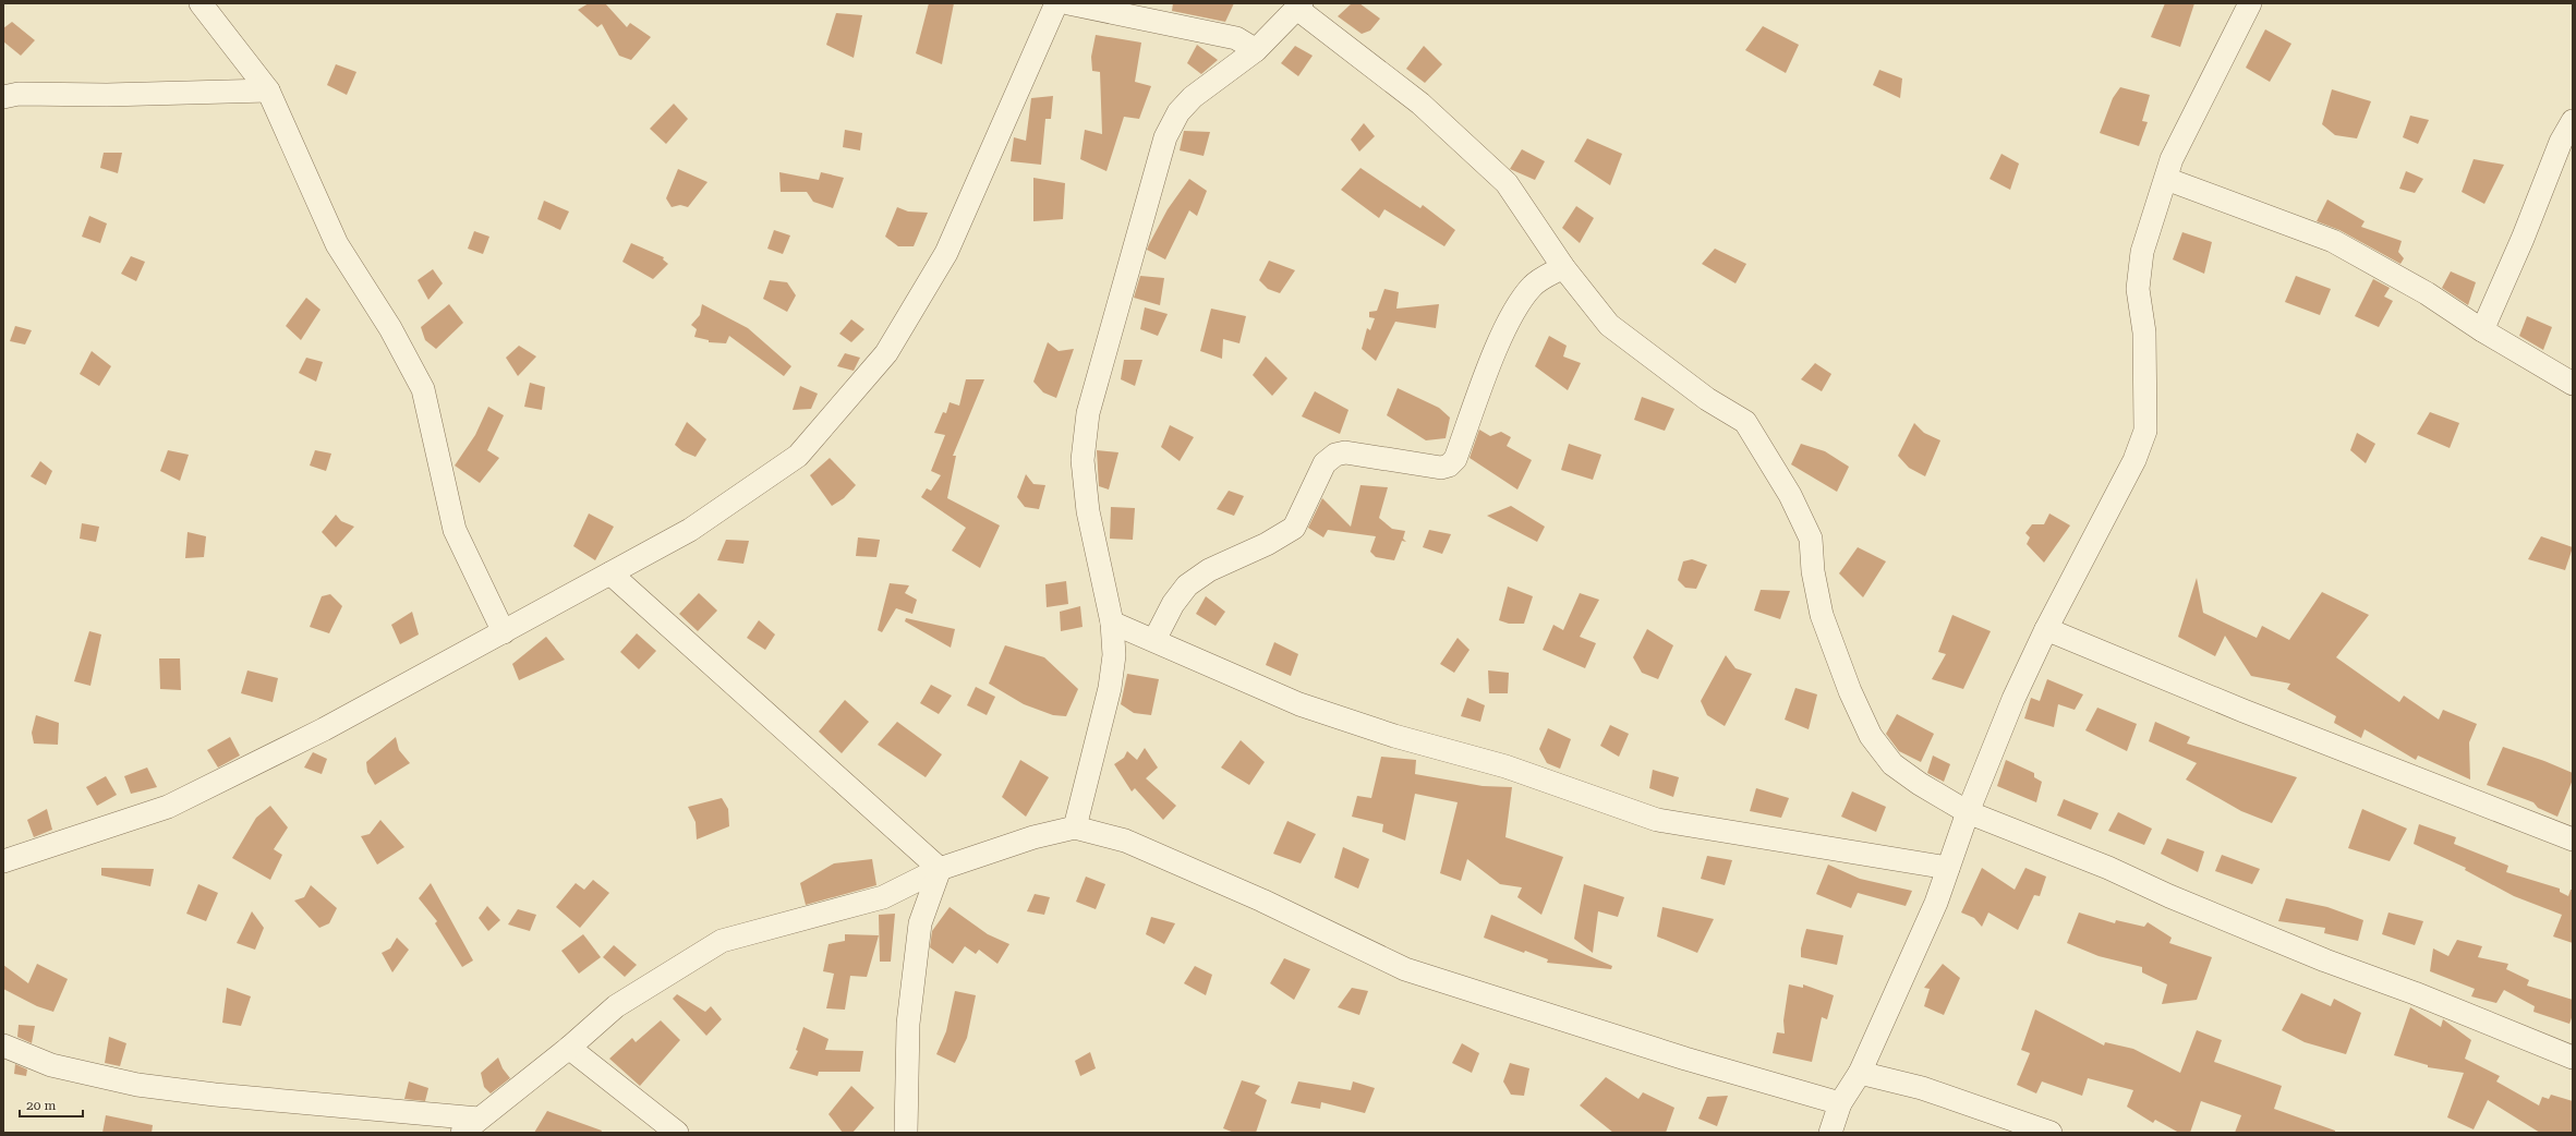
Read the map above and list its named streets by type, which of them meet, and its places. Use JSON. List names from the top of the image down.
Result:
{
  "scale_bar": "20 m"
}
